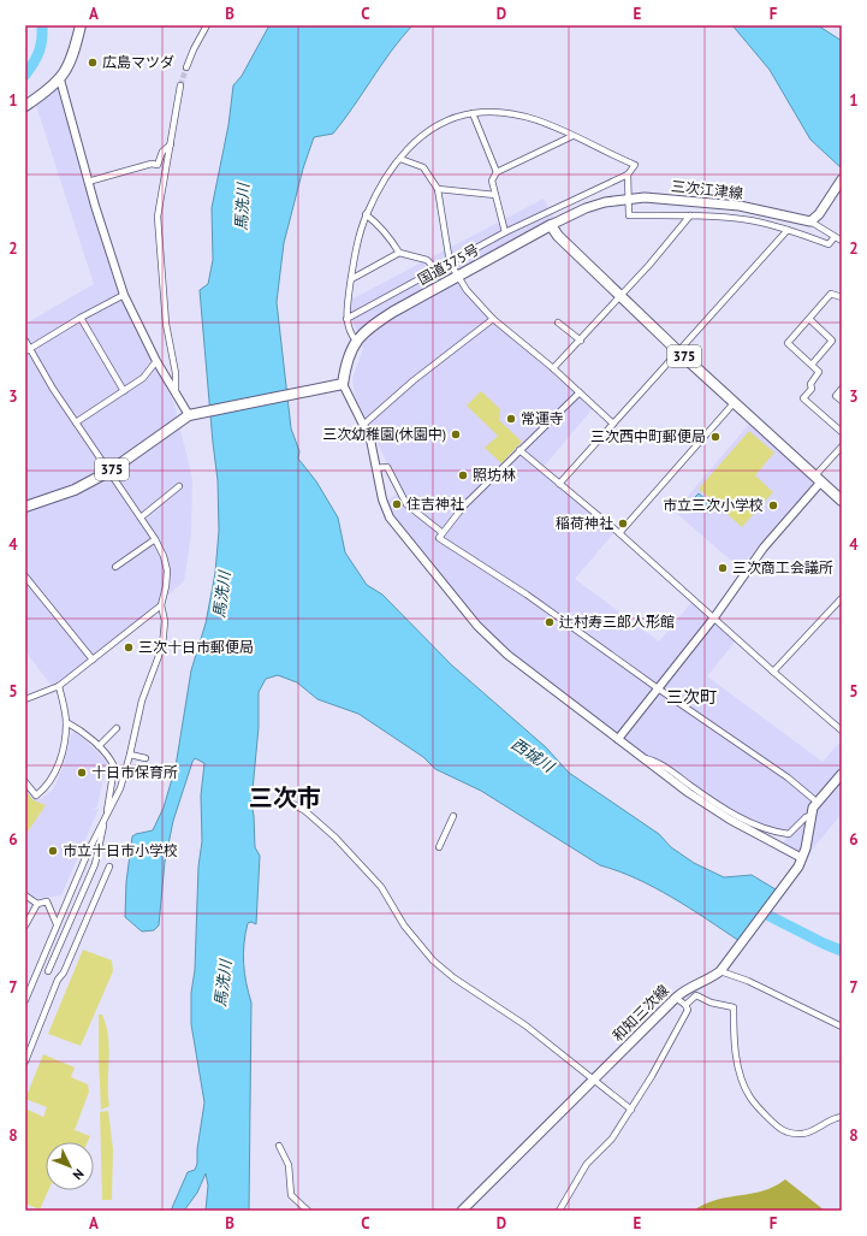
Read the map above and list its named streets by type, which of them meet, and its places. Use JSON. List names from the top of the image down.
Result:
{
  "streets": {
    "highway": ["国道375号", "375"],
    "main road": ["三次江津線", "和知三次線"]
  },
  "crossings": [
    ["三次江津線", "国道375号"],
    ["三次江津線", "375"],
    ["国道375号", "375"]
  ],
  "districts": ["三次町", "三次市"],
  "water": ["馬洗川", "西城川"],
  "places": [
    "広島マツダ",
    "常運寺",
    "三次幼稚園(休園中)",
    "三次西中町郵便局",
    "照坊林",
    "住吉神社",
    "市立三次小学校",
    "稲荷神社",
    "三次商工会議所",
    "辻村寿三郎人形館",
    "三次十日市郵便局",
    "十日市保育所",
    "市立十日市小学校"
  ],
  "north": "bottom right",
  "grid": {
    "columns": [
      "A",
      "B",
      "C",
      "D",
      "E",
      "F"
    ],
    "rows": [
      "1",
      "2",
      "3",
      "4",
      "5",
      "6",
      "7",
      "8"
    ]
  }
}
